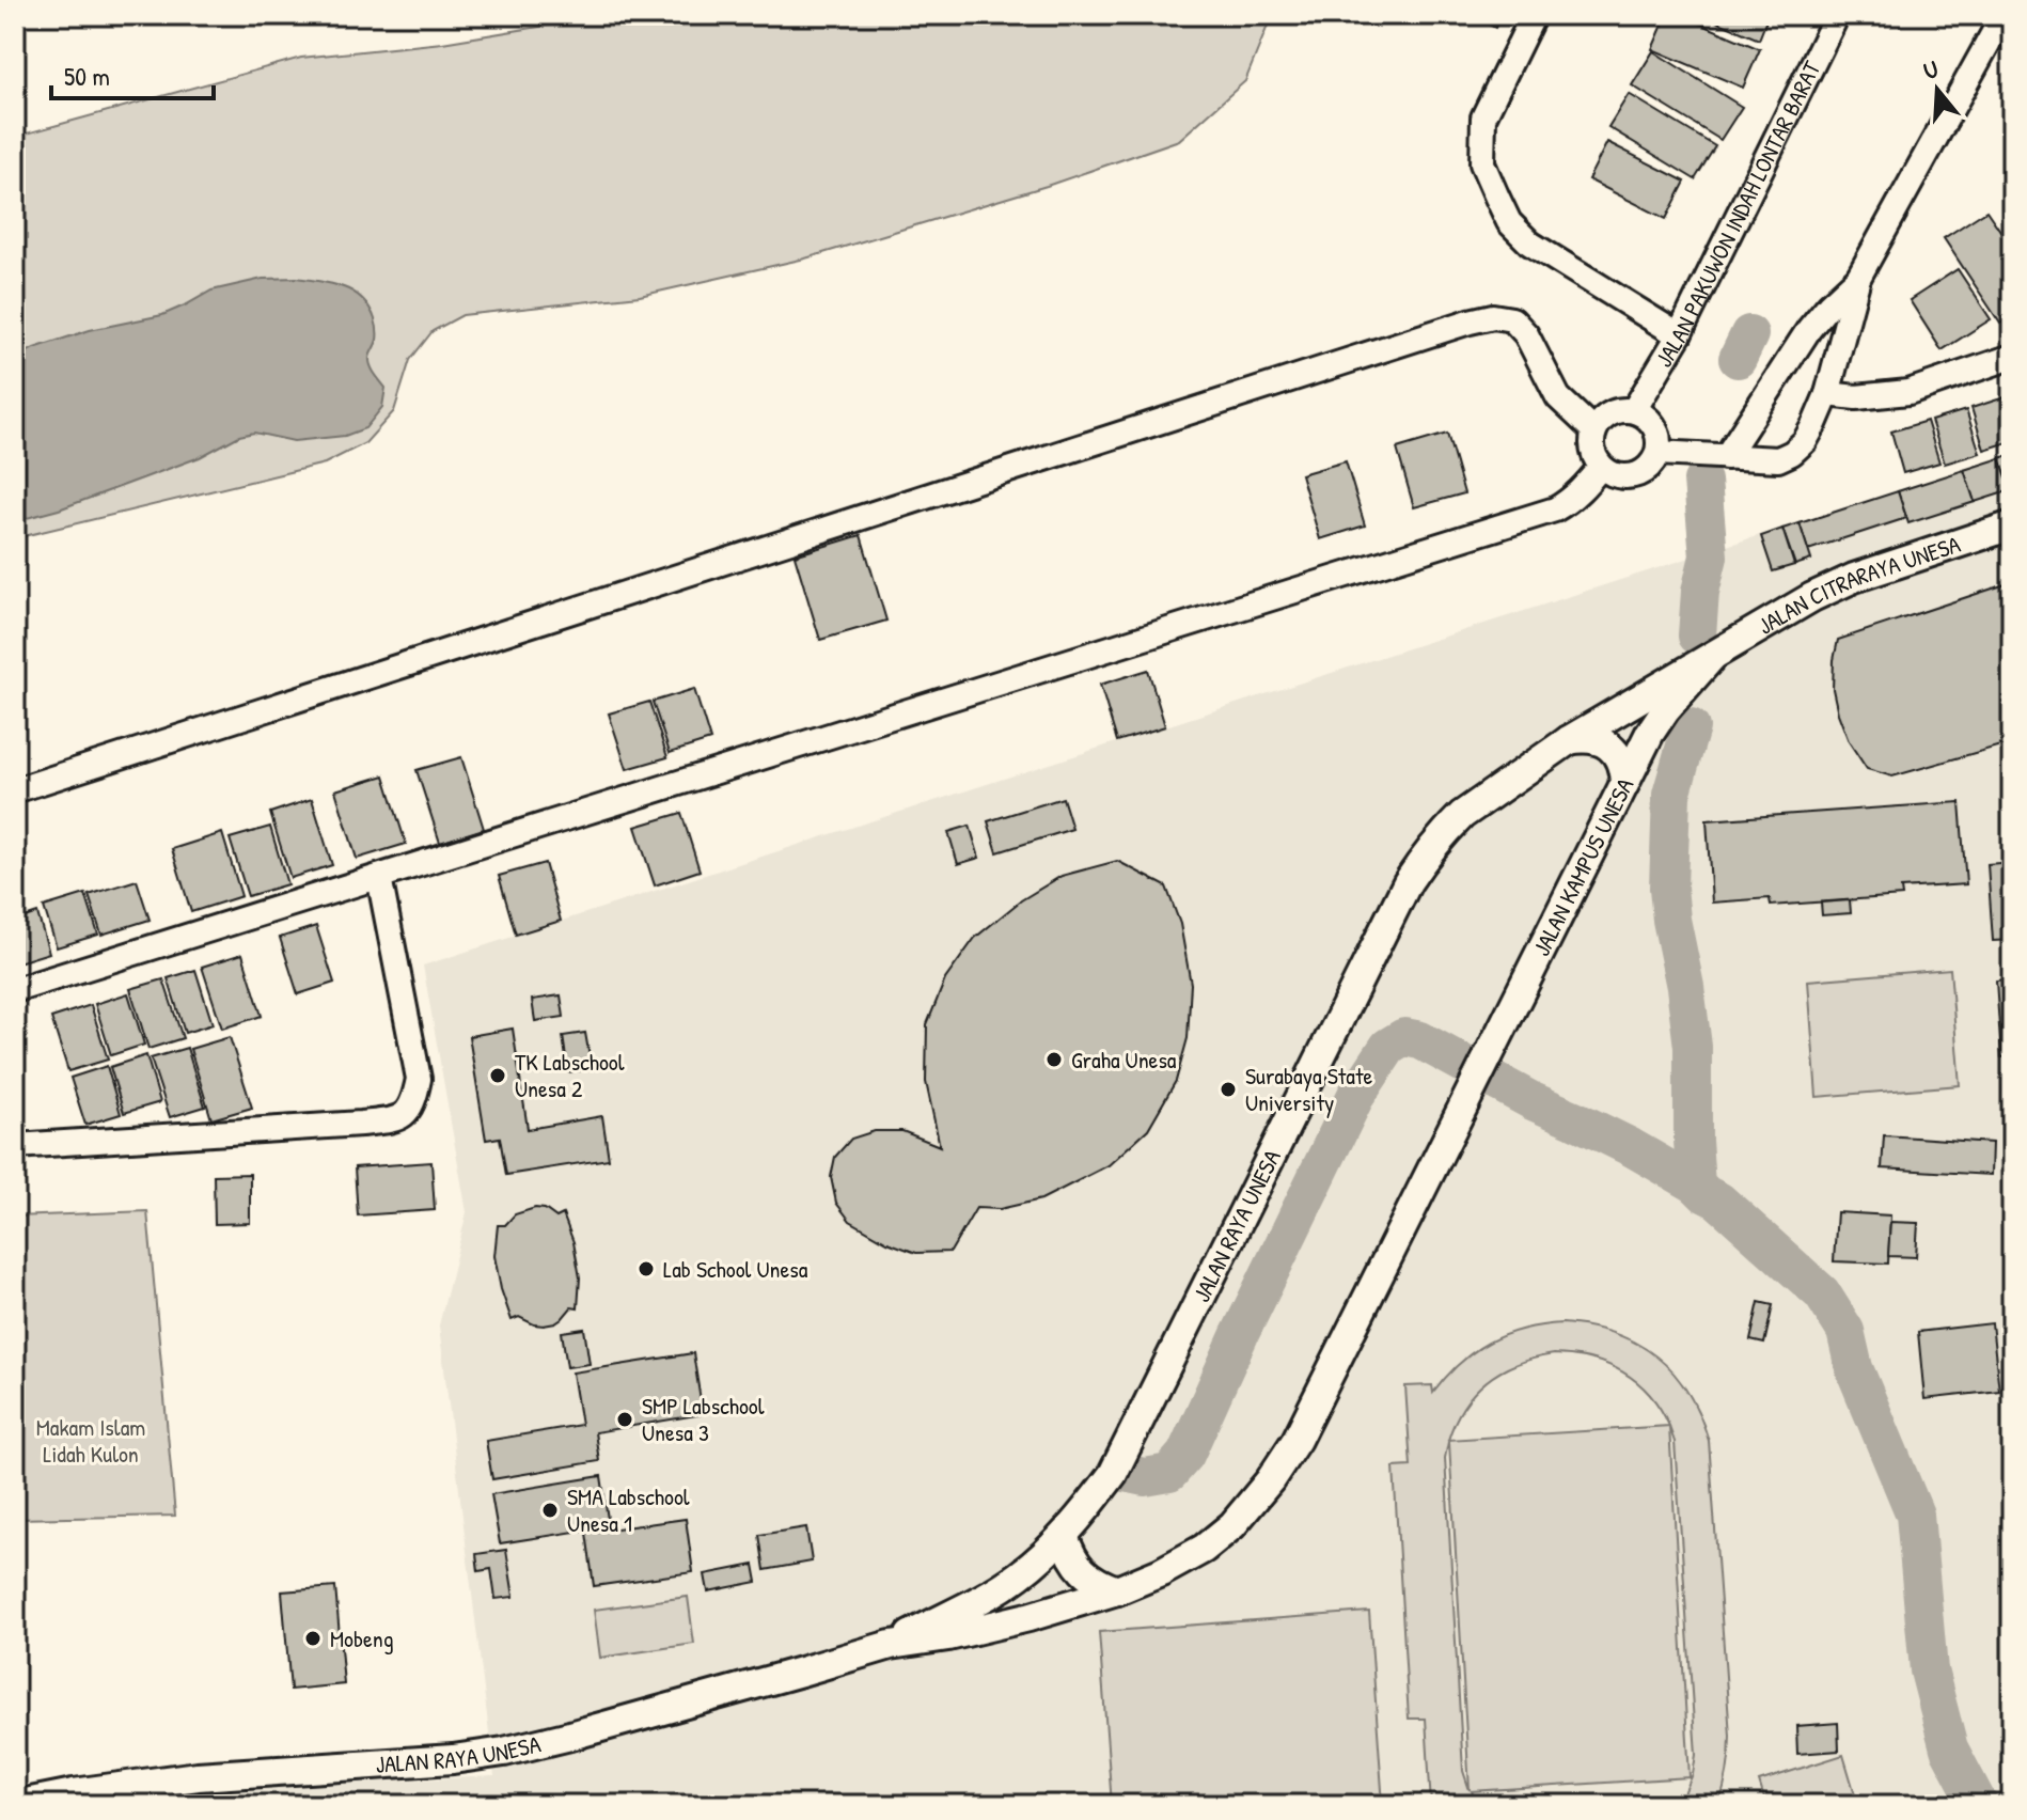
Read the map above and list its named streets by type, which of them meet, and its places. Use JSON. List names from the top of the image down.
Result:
{
  "streets": {
    "main road": ["JALAN CITRARAYA UNESA", "JALAN KAMPUS UNESA", "JALAN RAYA UNESA"],
    "street": ["JALAN PAKUWON INDAH LONTAR BARAT"]
  },
  "crossings": [
    ["JALAN CITRARAYA UNESA", "JALAN KAMPUS UNESA"],
    ["JALAN CITRARAYA UNESA", "JALAN RAYA UNESA"],
    ["JALAN KAMPUS UNESA", "JALAN RAYA UNESA"]
  ],
  "parks": ["Makam Islam Lidah Kulon"],
  "places": [
    "Graha Unesa",
    "TK Labschool Unesa 2",
    "Surabaya State University",
    "Lab School Unesa",
    "SMP Labschool Unesa 3",
    "SMA Labschool Unesa 1",
    "Mobeng"
  ],
  "scale_bar": "50 m",
  "north": "top"
}
